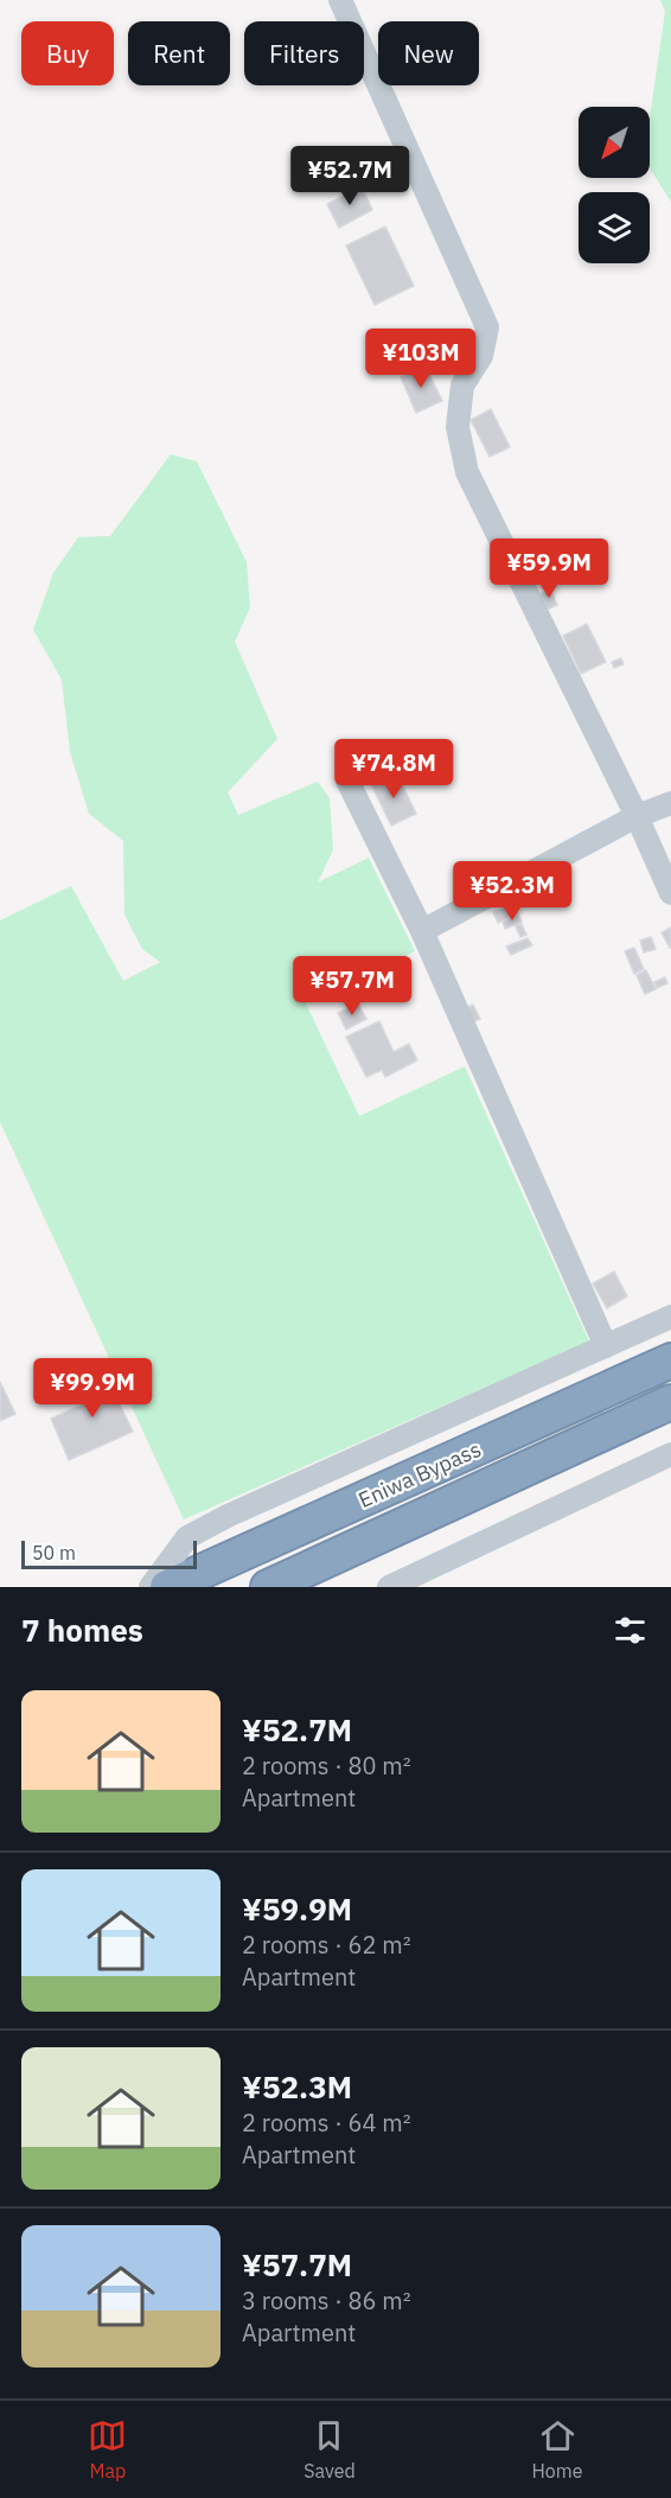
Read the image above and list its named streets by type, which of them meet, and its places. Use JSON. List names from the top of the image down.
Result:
{
  "streets": {
    "highway": ["Eniwa Bypass"]
  },
  "scale_bar": "50 m",
  "north": "bottom left",
  "page": {
    "chip": [
      "Buy",
      "Rent",
      "Filters",
      "New"
    ],
    "price": [
      "¥52.7M",
      "¥103M",
      "¥59.9M",
      "¥74.8M",
      "¥52.3M",
      "¥57.7M",
      "¥99.9M"
    ],
    "scale": "50 m",
    "heading": "7 homes",
    "list": [
      {
        "name": "¥52.7M",
        "note": "2 rooms · 80 m² · Apartment"
      },
      {
        "name": "¥59.9M",
        "note": "2 rooms · 62 m² · Apartment"
      },
      {
        "name": "¥52.3M",
        "note": "2 rooms · 64 m² · Apartment"
      },
      {
        "name": "¥57.7M",
        "note": "3 rooms · 86 m² · Apartment"
      }
    ],
    "tabs": ["Map", "Saved", "Home"]
  }
}
